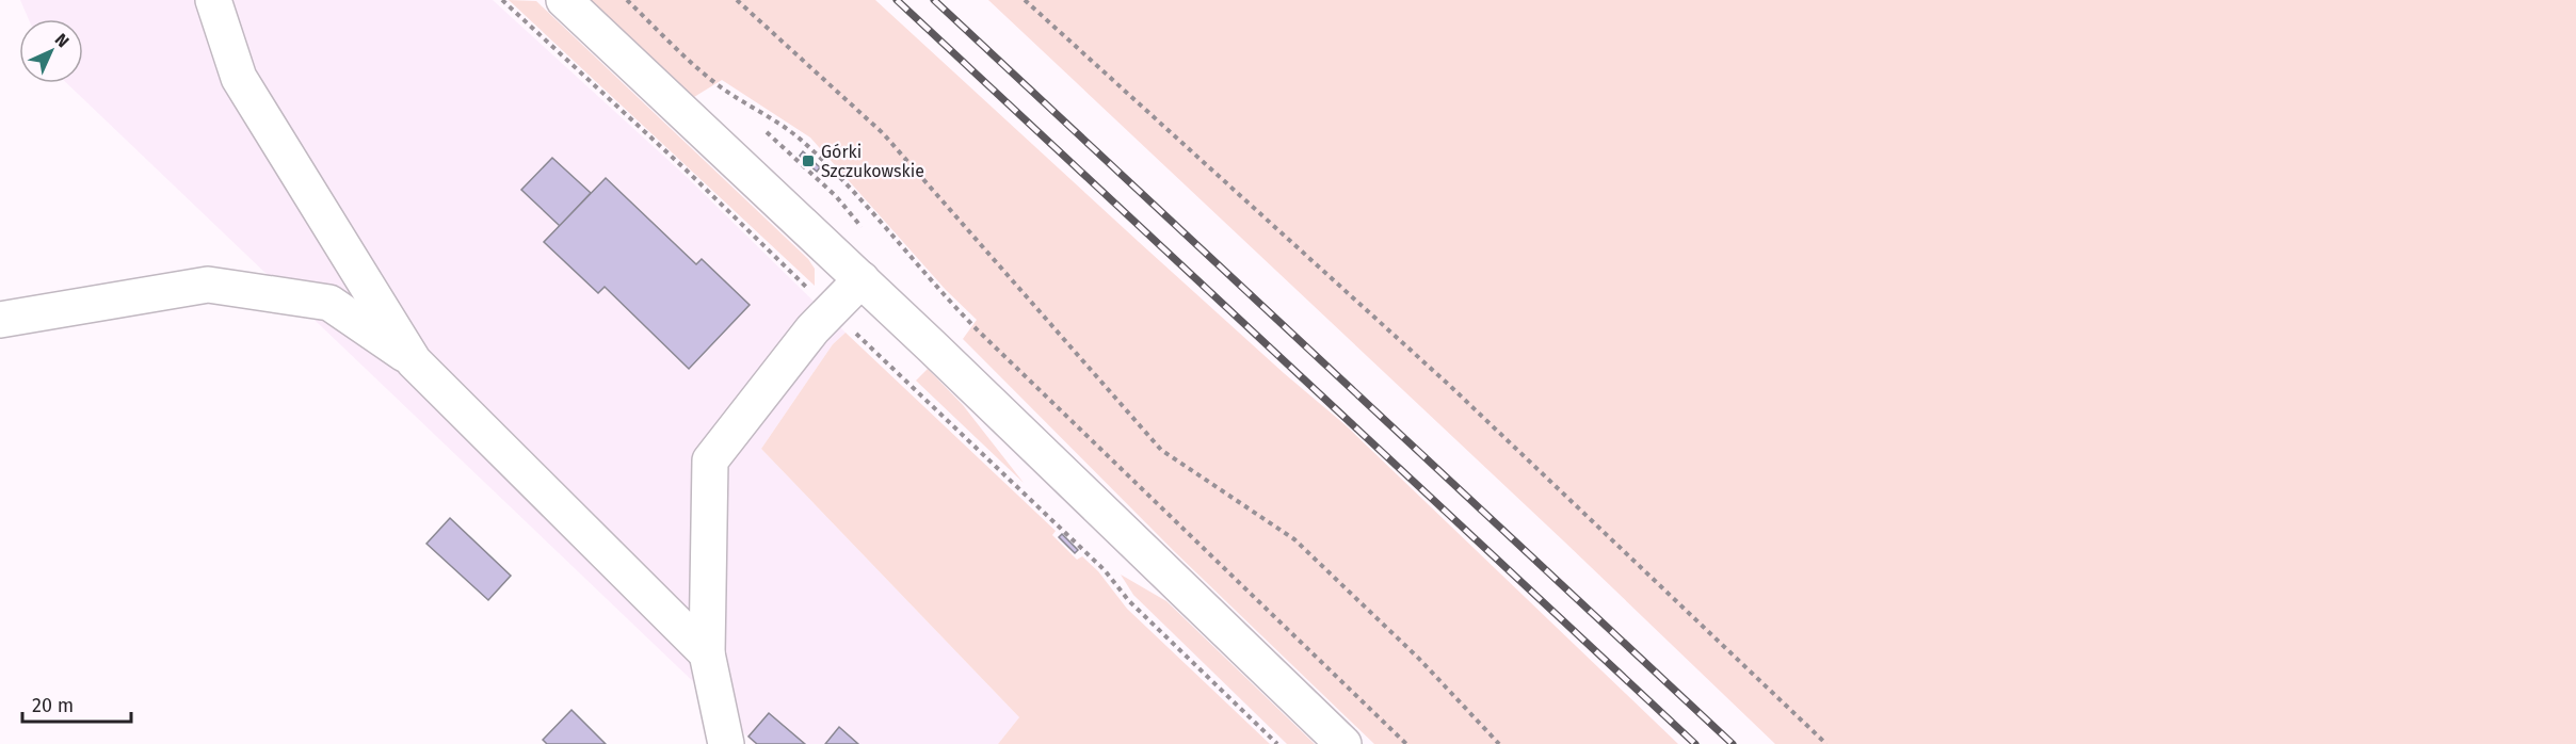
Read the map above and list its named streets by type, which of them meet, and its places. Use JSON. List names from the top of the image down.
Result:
{
  "places": {
    "transit": ["Górki Szczukowskie"]
  },
  "scale_bar": "20 m",
  "north": "top right"
}
